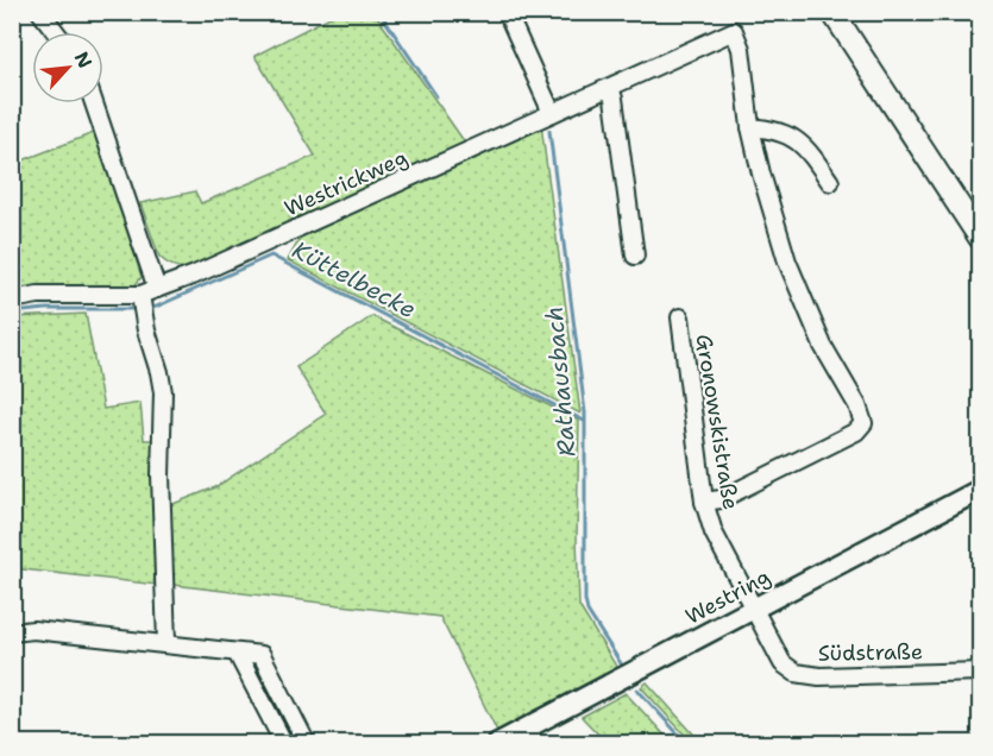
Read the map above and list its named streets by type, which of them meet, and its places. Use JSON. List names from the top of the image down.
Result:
{
  "streets": {
    "street": [
      "Westrickweg",
      "Gronowskistraße",
      "Westring",
      "Südstraße"
    ]
  },
  "crossings": [
    ["Gronowskistraße", "Westring"],
    ["Gronowskistraße", "Südstraße"],
    ["Westring", "Südstraße"]
  ],
  "water": ["Küttelbecke", "Rathausbach"],
  "north": "top right"
}
